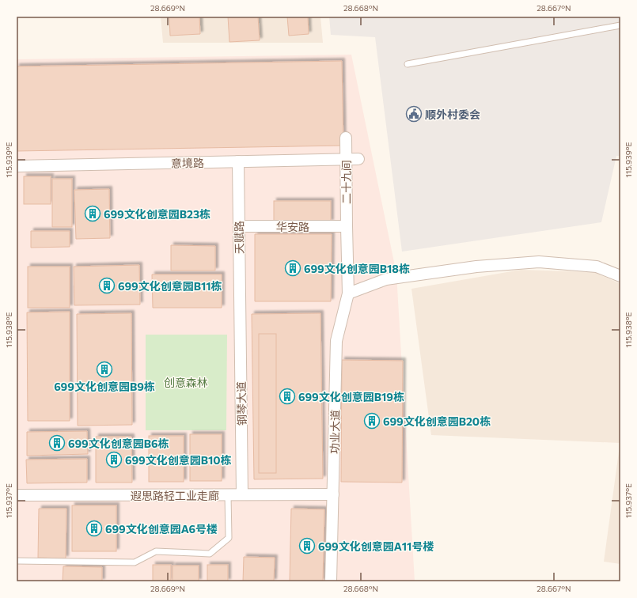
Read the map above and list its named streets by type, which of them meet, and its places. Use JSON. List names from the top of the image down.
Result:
{
  "streets": {
    "street": [
      "意境路",
      "二十九间",
      "华安路",
      "天赋路",
      "钢琴大道",
      "功业大道",
      "遐思路轻工业走廊"
    ]
  },
  "crossings": [
    ["意境路", "二十九间"],
    ["意境路", "天赋路"],
    ["二十九间", "华安路"],
    ["二十九间", "功业大道"],
    ["华安路", "天赋路"],
    ["华安路", "功业大道"],
    ["天赋路", "钢琴大道"],
    ["钢琴大道", "遐思路轻工业走廊"],
    ["功业大道", "遐思路轻工业走廊"]
  ],
  "parks": ["创意森林"],
  "places": {
    "public building": ["顺外村委会"],
    "building": [
      "699文化创意园B23栋",
      "699文化创意园B18栋",
      "699文化创意园B11栋",
      "699文化创意园B9栋",
      "699文化创意园B19栋",
      "699文化创意园B20栋",
      "699文化创意园B6栋",
      "699文化创意园B10栋",
      "699文化创意园A6号楼",
      "699文化创意园A11号楼"
    ]
  },
  "coordinates": [
    "28.669°N",
    "28.668°N",
    "28.667°N",
    "115.939°E",
    "115.938°E",
    "115.937°E"
  ]
}
